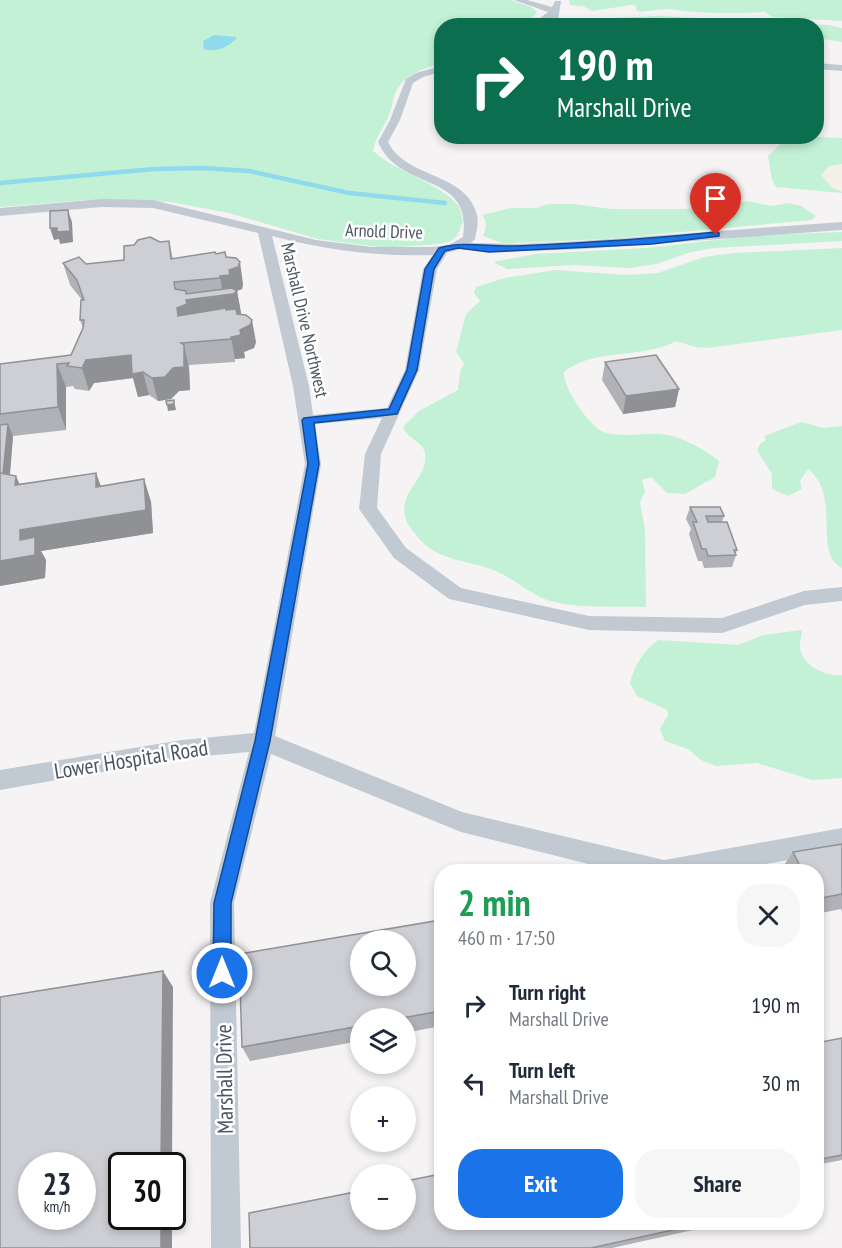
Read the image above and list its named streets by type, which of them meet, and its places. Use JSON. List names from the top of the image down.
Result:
{
  "streets": {
    "street": [
      "Arnold Drive",
      "Marshall Drive Northwest",
      "Lower Hospital Road",
      "Marshall Drive"
    ]
  },
  "crossings": [
    ["Arnold Drive", "Marshall Drive Northwest"],
    ["Marshall Drive Northwest", "Marshall Drive"],
    ["Lower Hospital Road", "Marshall Drive"]
  ],
  "page": {
    "turn": ["190 m", "Marshall Drive"],
    "heading": ["2 min", "460 m · 17:50"],
    "map_buttons": ["+", "−"],
    "list": [
      {
        "name": "Turn right",
        "note": "Marshall Drive",
        "value": "190 m"
      },
      {
        "name": "Turn left",
        "note": "Marshall Drive",
        "value": "30 m"
      }
    ],
    "buttons": ["Exit", "Share"],
    "speed": "23 km/h",
    "limit": "30"
  }
}
